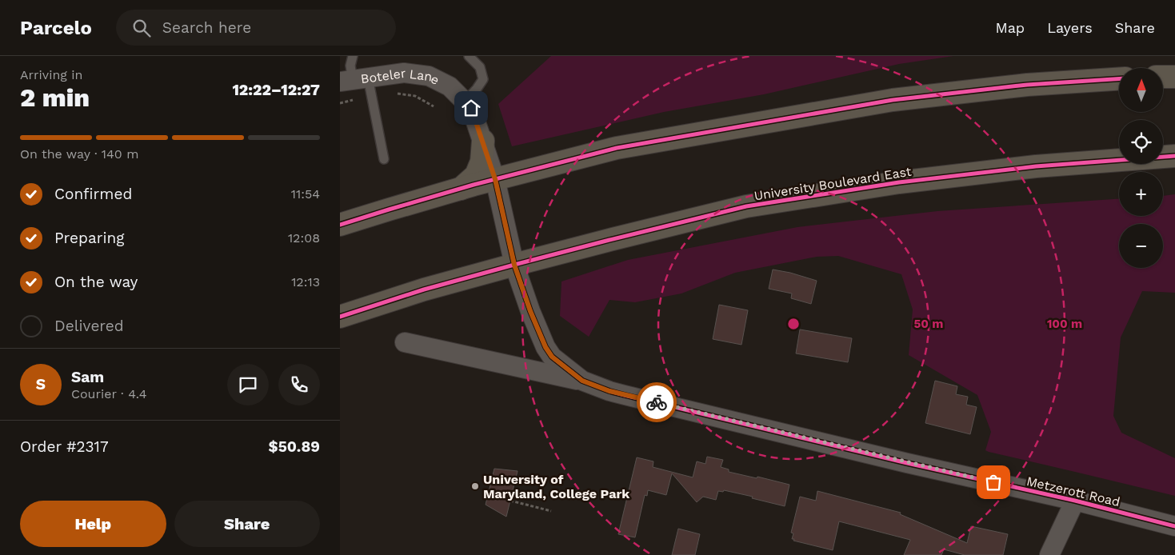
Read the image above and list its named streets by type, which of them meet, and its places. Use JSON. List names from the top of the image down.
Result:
{
  "streets": {
    "main road": ["University Boulevard East"],
    "street": ["Boteler Lane", "Metzerott Road"]
  },
  "crossings": [
    ["Boteler Lane", "Metzerott Road"],
    ["University Boulevard East", "Metzerott Road"]
  ],
  "places": ["University of Maryland, College Park"],
  "north": "top",
  "page": {
    "header": "Parcelo",
    "search": "Search here",
    "nav": ["Map", "Layers", "Share"],
    "heading": ["2 min", "Arriving in", "12:22–12:27"],
    "panel": [
      "Sam",
      "Courier · 4.4",
      "Order #2317",
      "$50.89"
    ],
    "map_buttons": ["+", "−"],
    "bar": "On the way · 140 m",
    "list": [
      ["Confirmed", "11:54"],
      ["Preparing", "12:08"],
      ["On the way", "12:13"],
      "Delivered"
    ],
    "round": "S",
    "buttons": ["Help", "Share"]
  },
  "rings": ["50 m", "100 m"]
}
